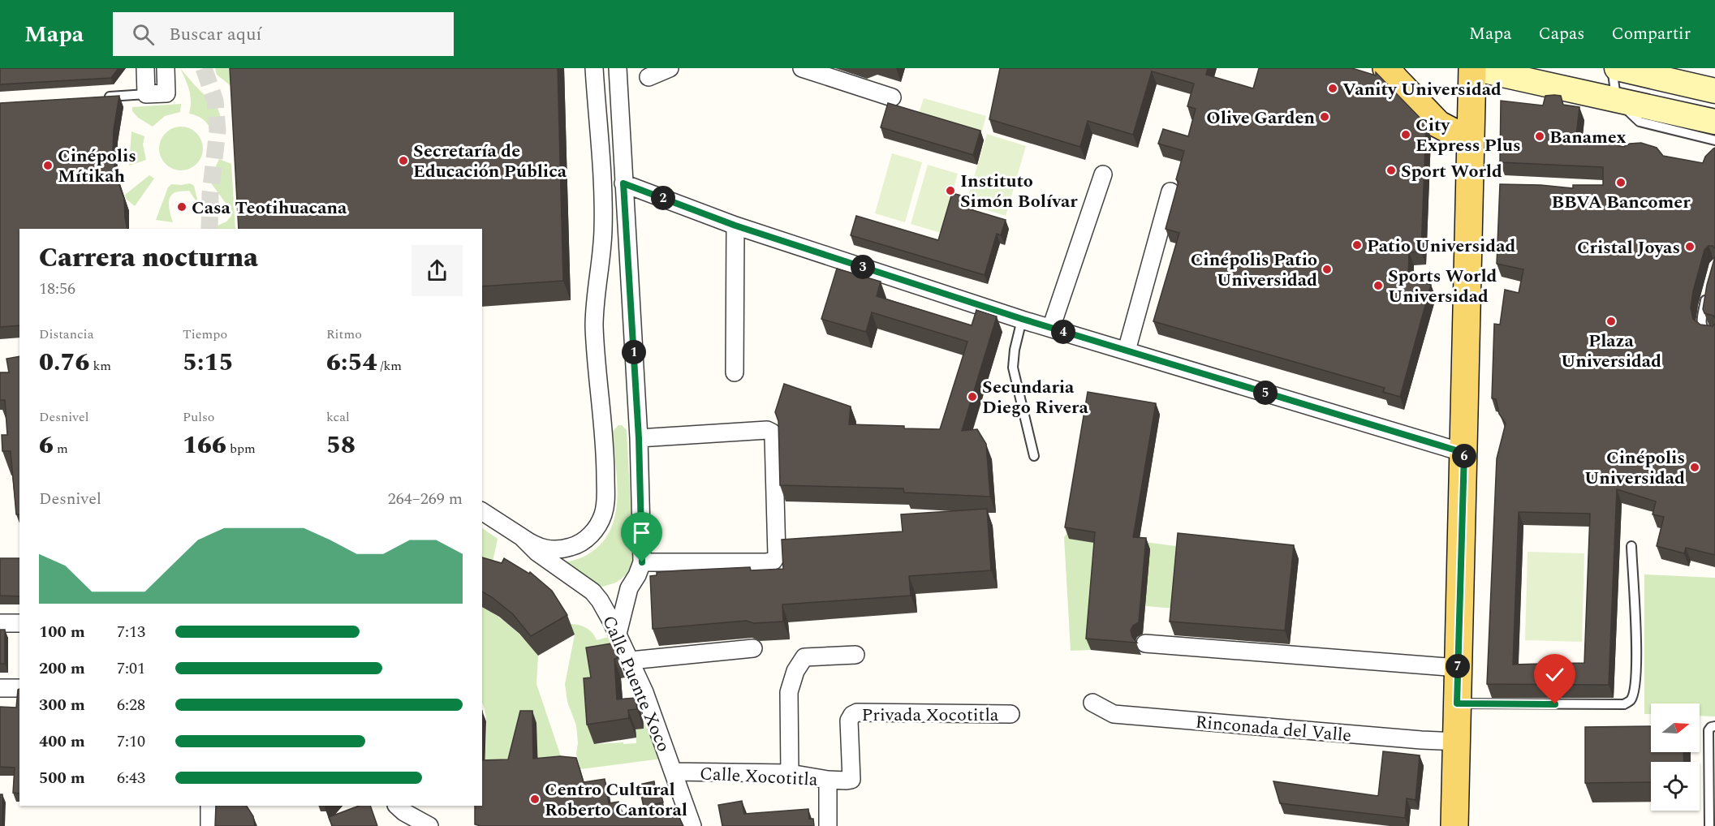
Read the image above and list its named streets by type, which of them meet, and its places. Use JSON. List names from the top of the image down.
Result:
{
  "streets": {
    "street": [
      "Calle Puente Xoco",
      "Privada Xocotitla",
      "Rinconada del Valle",
      "Calle Xocotitla"
    ]
  },
  "crossings": [
    ["Calle Puente Xoco", "Calle Xocotitla"],
    ["Privada Xocotitla", "Calle Xocotitla"]
  ],
  "places": [
    "Vanity Universidad",
    "Olive Garden",
    "City Express Plus",
    "Banamex",
    "Secretaría de Educación Pública",
    "Cinépolis Mítikah",
    "Sport World",
    "BBVA Bancomer",
    "Instituto Simón Bolívar",
    "Casa Teotihuacana",
    "Patio Universidad",
    "Cristal Joyas",
    "Cinépolis Patio Universidad",
    "Sports World Universidad",
    "Plaza Universidad",
    "Secundaria Diego Rivera",
    "Cinépolis Universidad",
    "Centro Cultural Roberto Cantoral"
  ],
  "north": "right",
  "page": {
    "header": "Mapa",
    "search": "Buscar aquí",
    "nav": ["Mapa", "Capas", "Compartir"],
    "pins": [
      "2",
      "3",
      "4",
      "1",
      "5",
      "6",
      "7"
    ],
    "heading": ["Carrera nocturna", "18:56"],
    "stats": [
      ["Distancia", "0.76 km"],
      ["Tiempo", "5:15"],
      ["Ritmo", "6:54 /km"],
      ["Desnivel", "6 m"],
      ["Pulso", "166 bpm"],
      ["kcal", "58"]
    ],
    "chart": ["Desnivel", "264–269 m"],
    "list": [
      {
        "name": "100 m",
        "note": "7:13"
      },
      {
        "name": "200 m",
        "note": "7:01"
      },
      {
        "name": "300 m",
        "note": "6:28"
      },
      {
        "name": "400 m",
        "note": "7:10"
      },
      {
        "name": "500 m",
        "note": "6:43"
      }
    ]
  }
}
